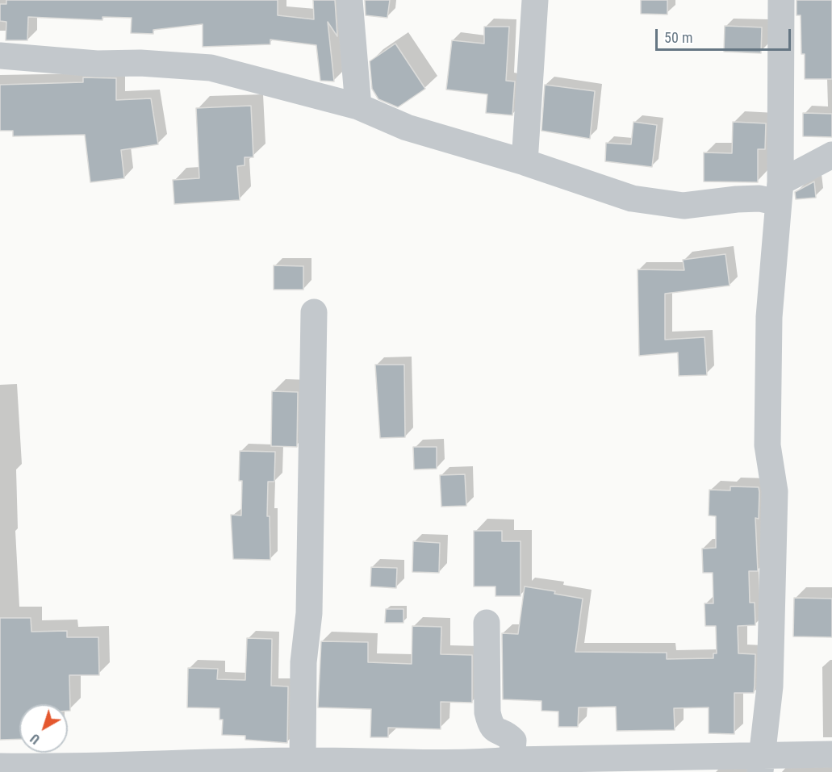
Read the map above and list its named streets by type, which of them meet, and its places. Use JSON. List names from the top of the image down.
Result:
{
  "scale_bar": "50 m",
  "north": "bottom left"
}
